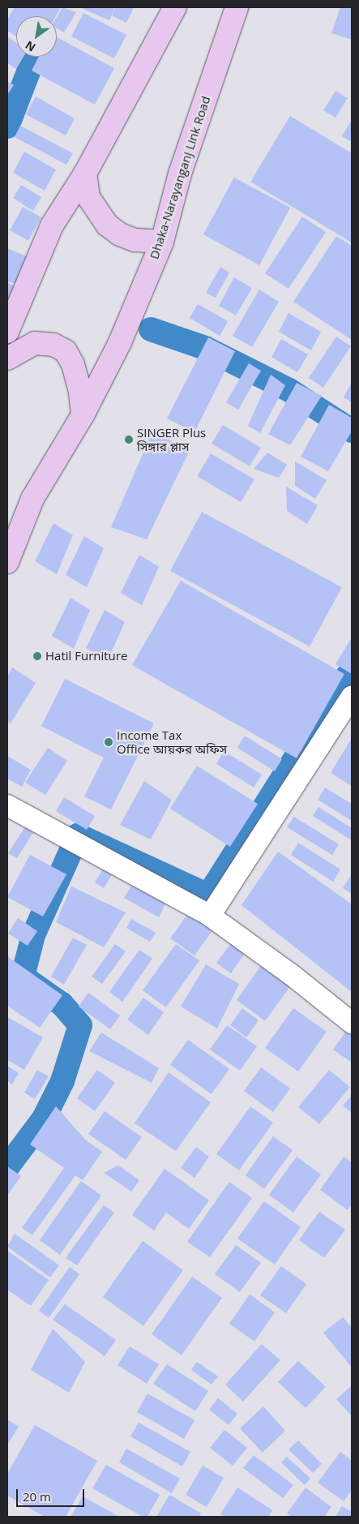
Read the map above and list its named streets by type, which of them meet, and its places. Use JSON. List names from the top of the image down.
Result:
{
  "streets": {
    "main road": ["Dhaka-Narayanganj Link Road"]
  },
  "places": ["SINGER Plus সিঙ্গার প্লাস", "Hatil Furniture", "Income Tax Office আয়কর অফিস"],
  "scale_bar": "20 m",
  "north": "bottom left"
}
